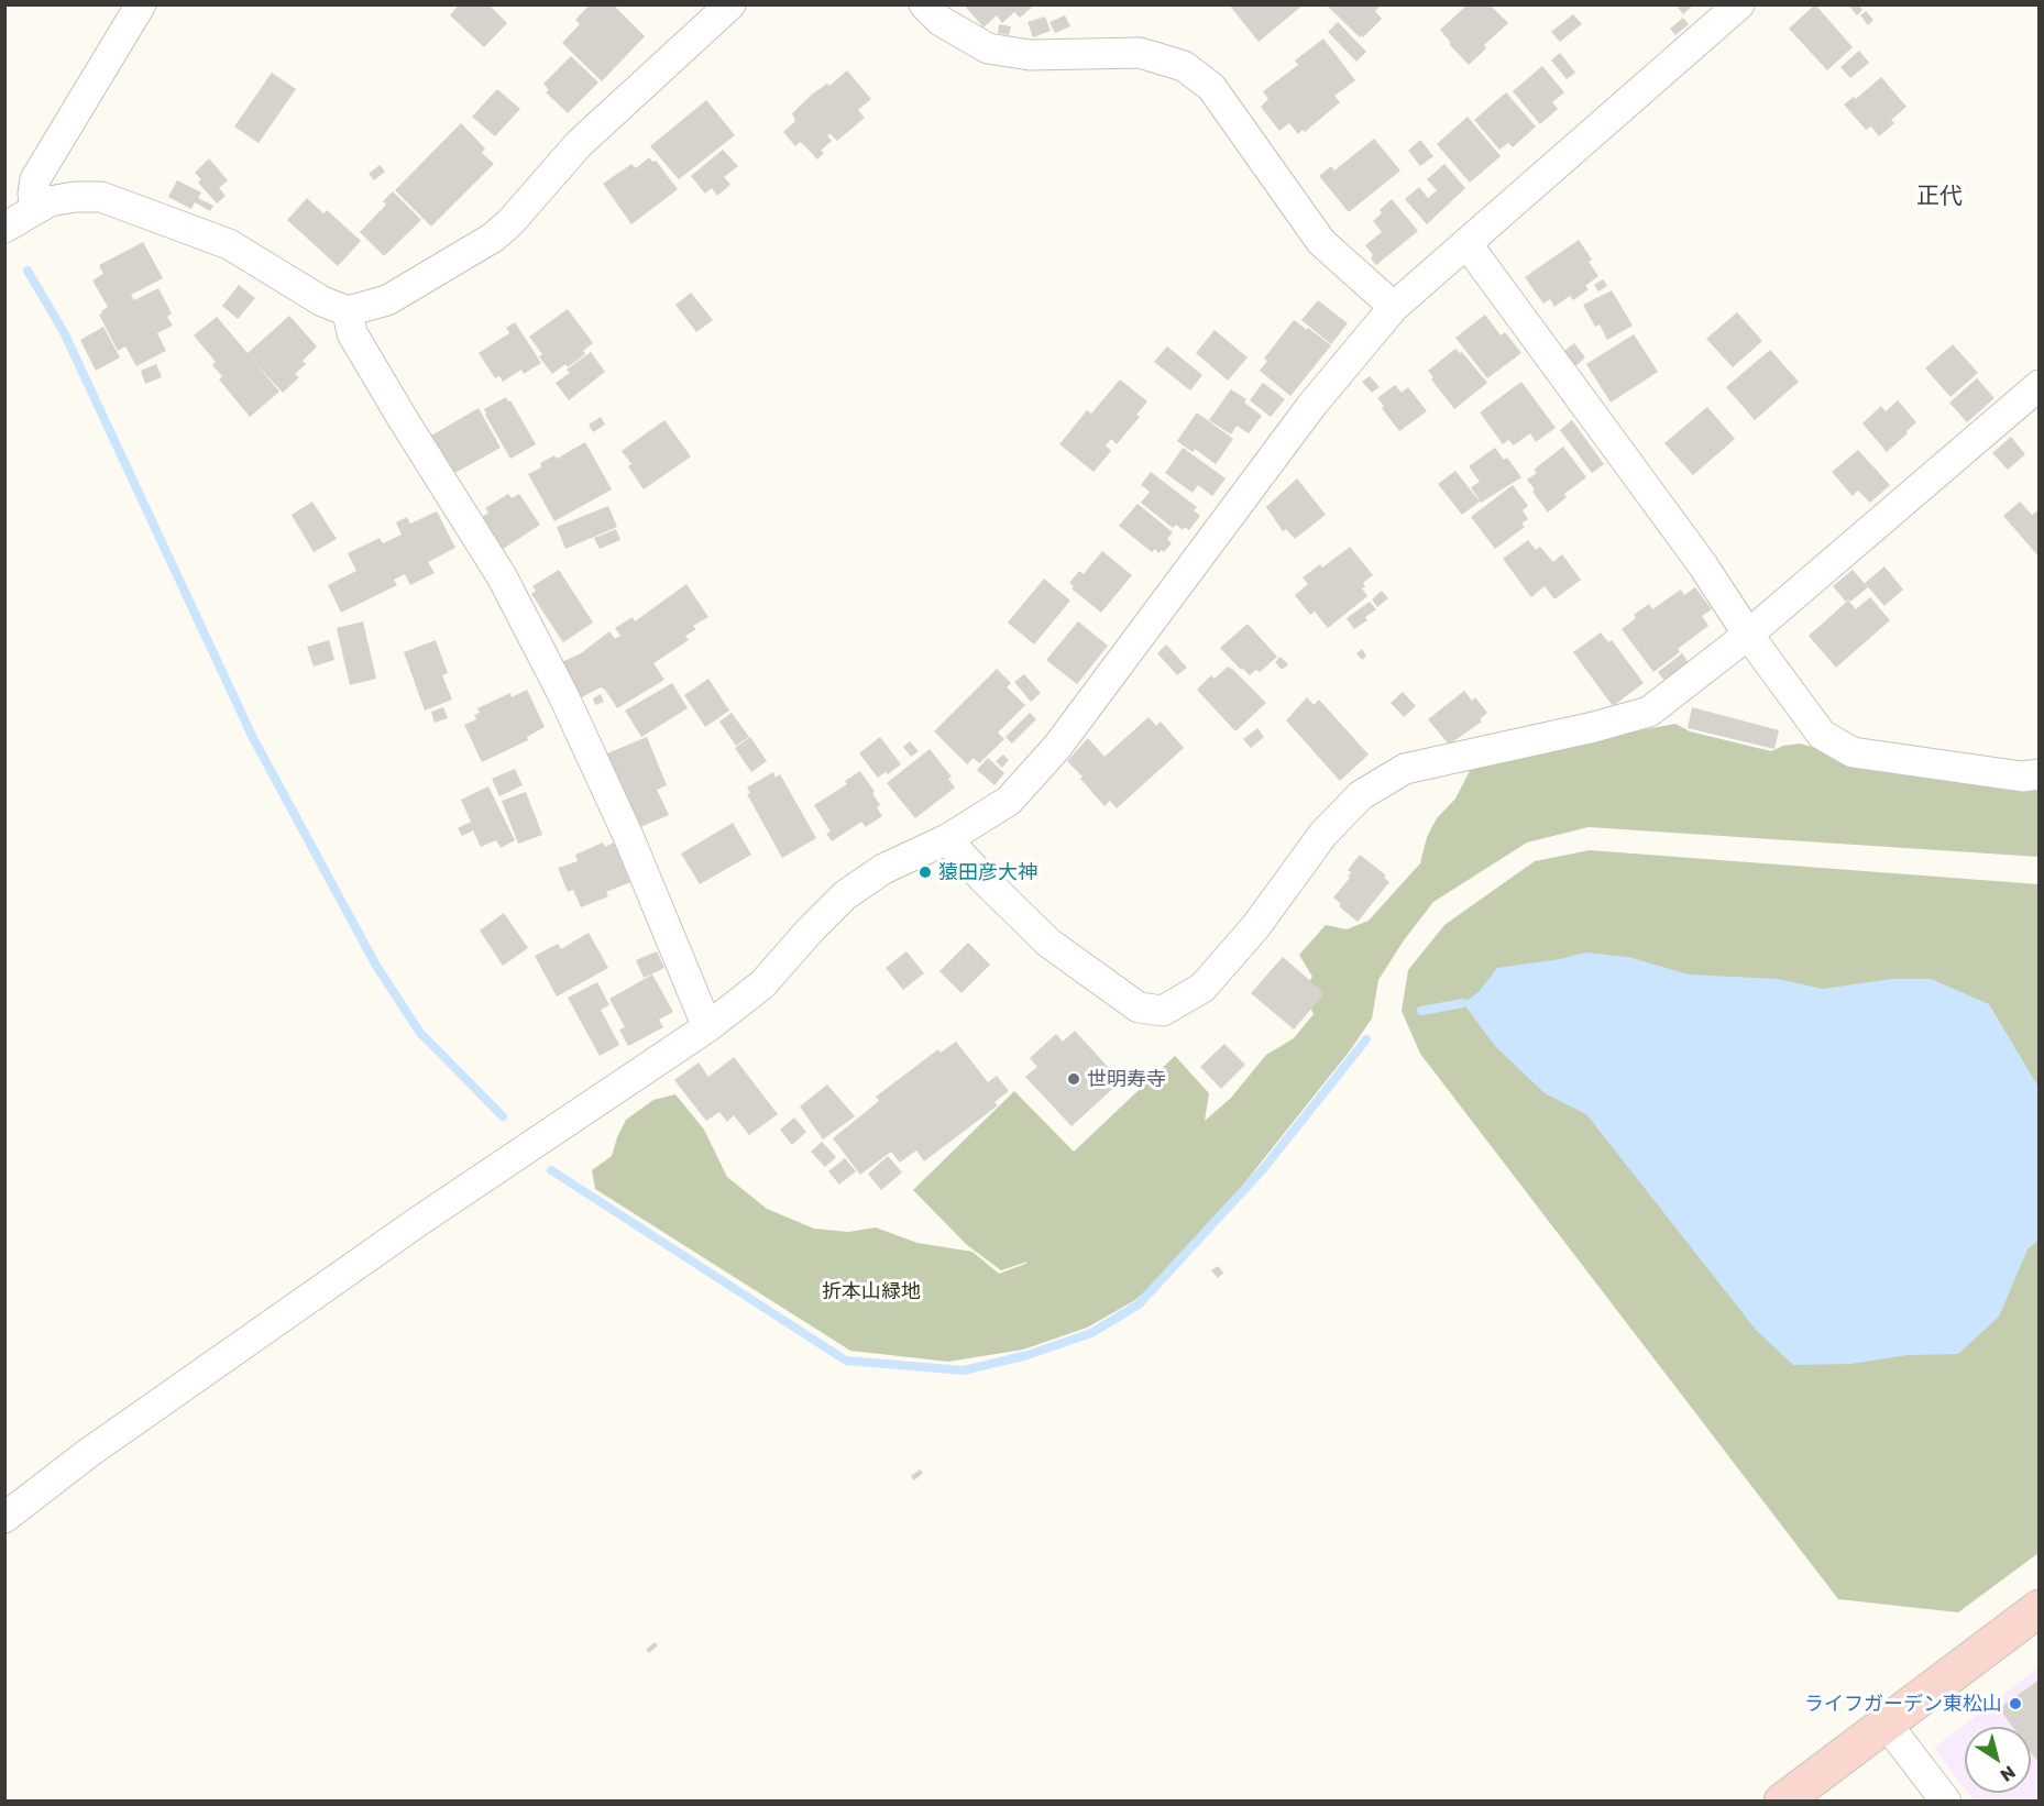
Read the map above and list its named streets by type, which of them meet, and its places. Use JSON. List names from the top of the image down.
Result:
{
  "districts": ["正代"],
  "parks": ["折本山緑地"],
  "places": ["猿田彦大神", "世明寿寺", "ライフガーデン東松山"],
  "north": "bottom right"
}
